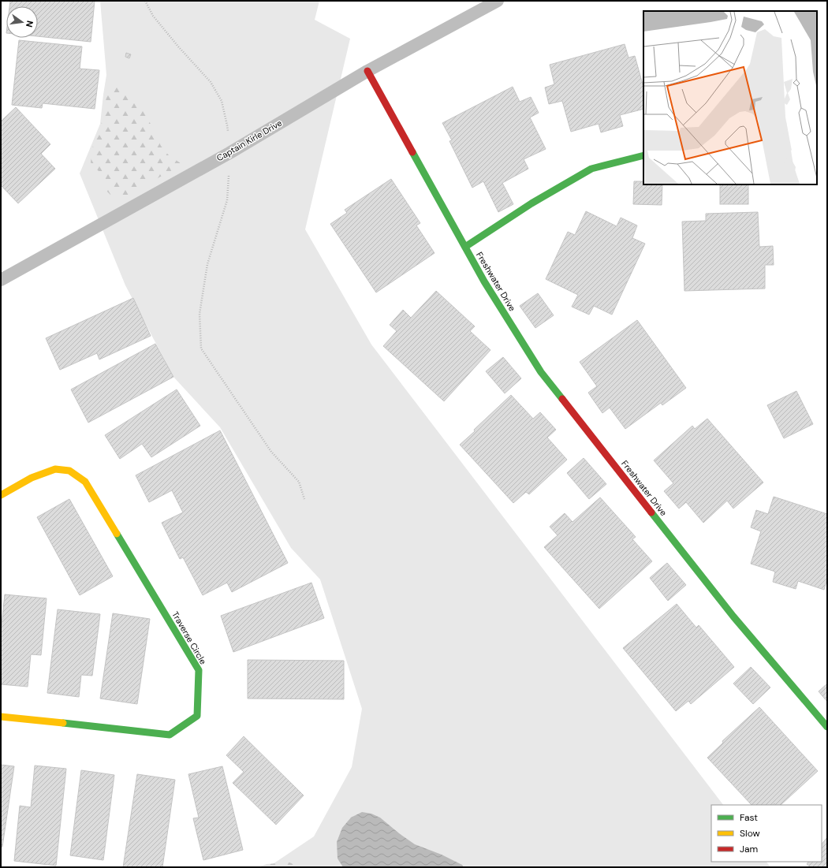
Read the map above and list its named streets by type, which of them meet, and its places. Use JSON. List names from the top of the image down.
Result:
{
  "streets": {
    "street": ["Freshwater Drive", "Traverse Circle"],
    "lane": ["Captain Kirle Drive"]
  },
  "crossings": [
    ["Captain Kirle Drive", "Freshwater Drive"]
  ],
  "legend": ["Fast", "Slow", "Jam"],
  "north": "right"
}
